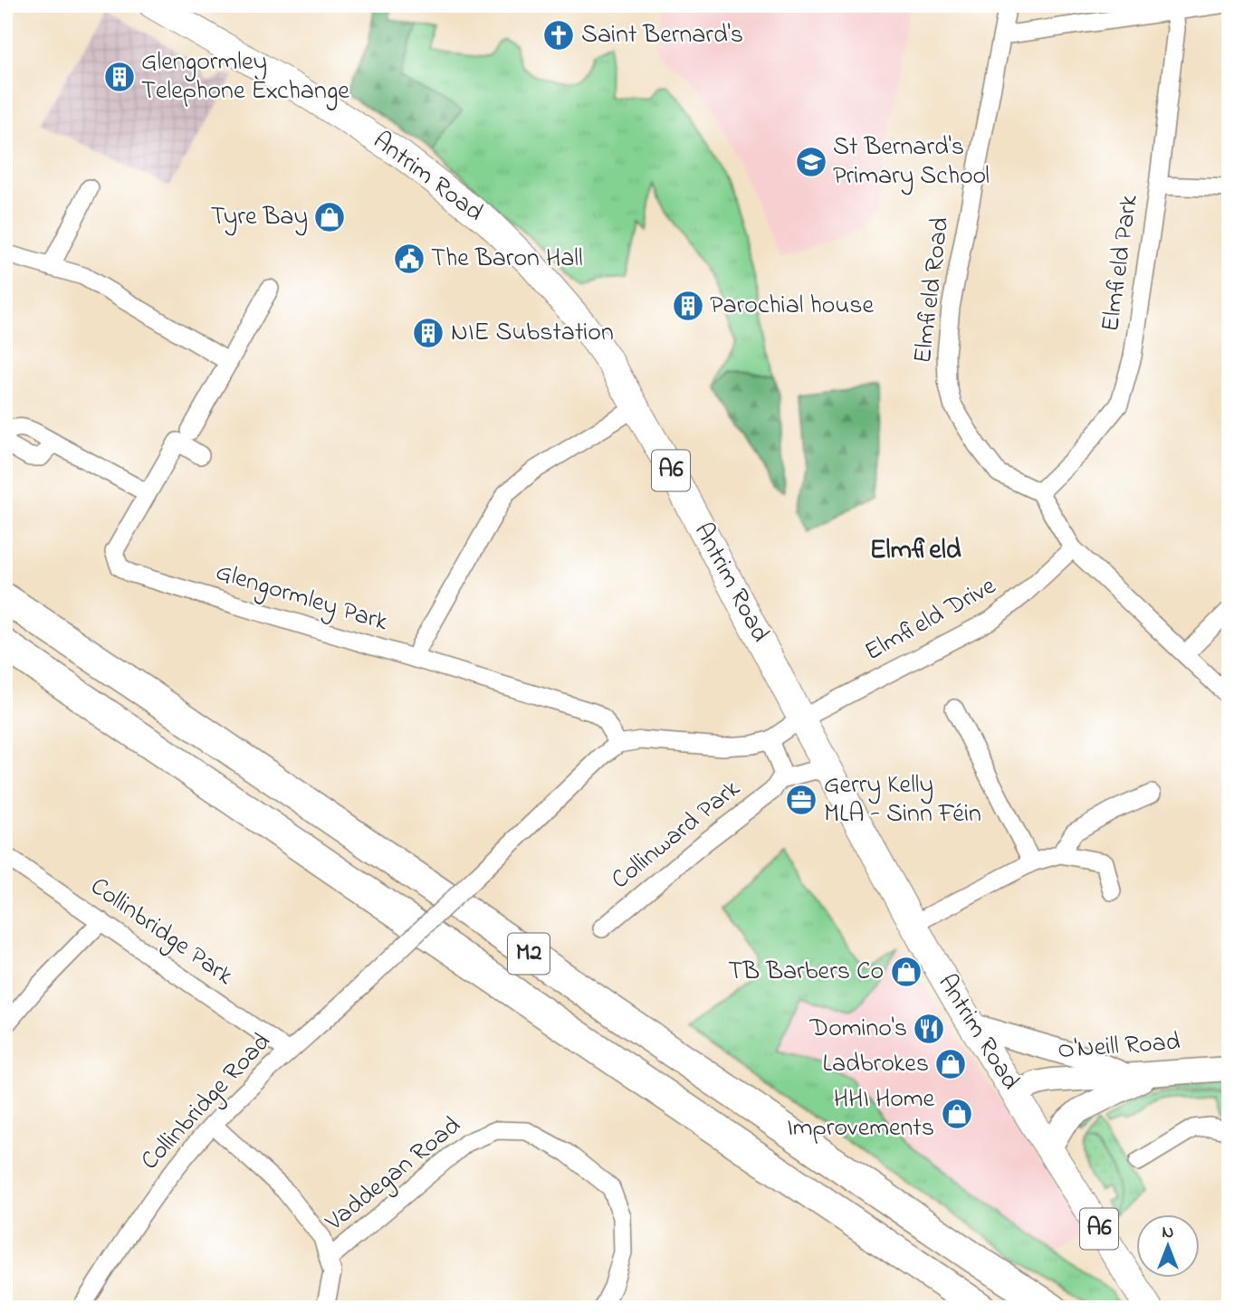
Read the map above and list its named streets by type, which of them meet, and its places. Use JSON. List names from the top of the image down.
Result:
{
  "streets": {
    "highway": ["M2"],
    "main road": ["Antrim Road", "A6", "O'Neill Road"],
    "street": [
      "Elmfield Park",
      "Elmfield Road",
      "Glengormley Park",
      "Elmfield Drive",
      "Collinward Park",
      "Collinbridge Park",
      "Collinbridge Road",
      "Vaddegan Road"
    ]
  },
  "crossings": [
    ["Antrim Road", "Elmfield Drive"],
    ["Antrim Road", "O'Neill Road"],
    ["Elmfield Park", "Elmfield Road"],
    ["Glengormley Park", "Collinbridge Road"],
    ["Collinbridge Park", "Collinbridge Road"],
    ["Collinbridge Road", "Vaddegan Road"]
  ],
  "districts": ["Elmfield"],
  "places": {
    "church": ["Saint Bernard's"],
    "building": ["Glengormley Telephone Exchange", "Parochial house", "NIE Substation"],
    "school or university": ["St Bernard's Primary School"],
    "shop": [
      "Tyre Bay",
      "TB Barbers Co",
      "Ladbrokes",
      "HHI Home Improvements"
    ],
    "public building": ["The Baron Hall"],
    "office": ["Gerry Kelly MLA - Sinn Féin"],
    "restaurant": ["Domino's"]
  },
  "north": "top"
}
